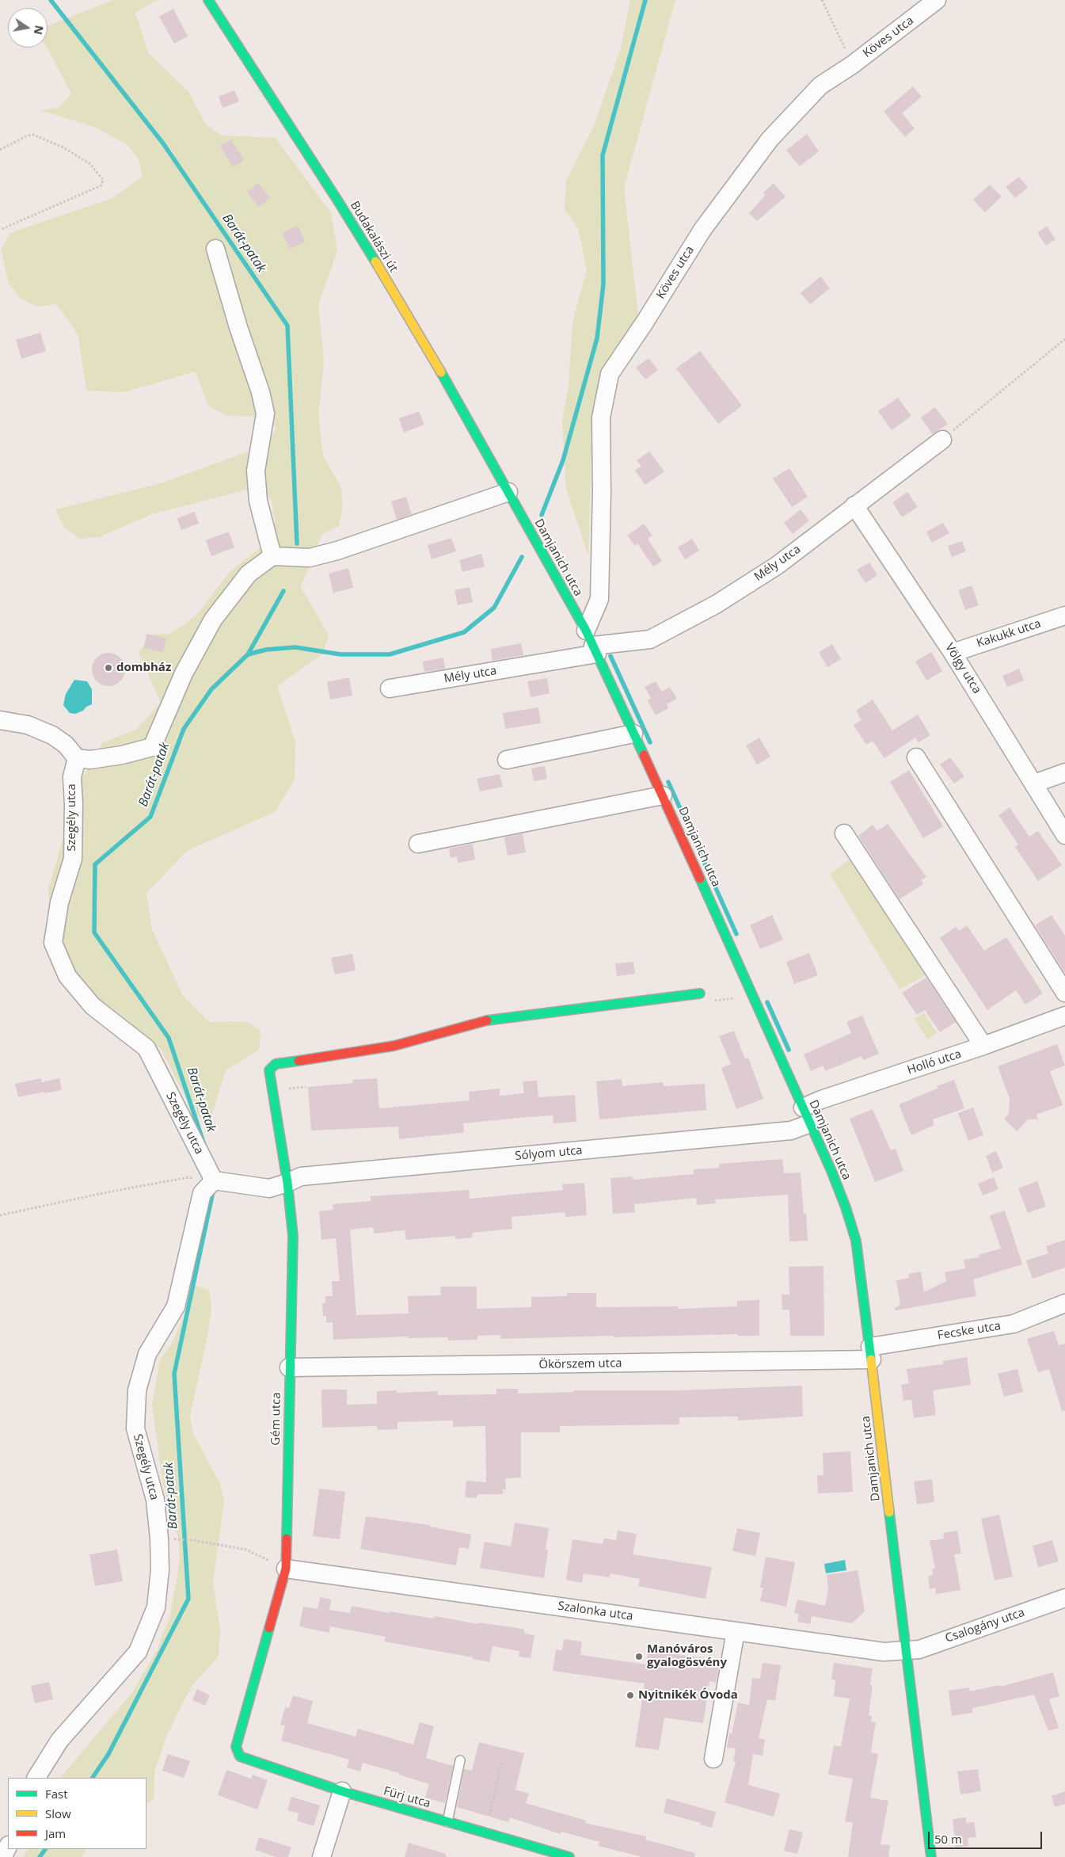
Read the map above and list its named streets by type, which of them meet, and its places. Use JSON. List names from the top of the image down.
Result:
{
  "streets": {
    "main road": [
      "Budakalászi út",
      "Damjanich utca",
      "Gém utca",
      "Fürj utca"
    ],
    "street": [
      "Köves utca",
      "Mély utca",
      "Kakukk utca",
      "Völgy utca",
      "Szegély utca",
      "Holló utca",
      "Sólyom utca",
      "Fecske utca",
      "Ökörszem utca",
      "Szalonka utca",
      "Csalogány utca"
    ]
  },
  "crossings": [
    ["Köves utca", "Damjanich utca"],
    ["Köves utca", "Mély utca"],
    ["Budakalászi út", "Damjanich utca"],
    ["Damjanich utca", "Mély utca"],
    ["Damjanich utca", "Holló utca"],
    ["Damjanich utca", "Sólyom utca"],
    ["Damjanich utca", "Fecske utca"],
    ["Damjanich utca", "Ökörszem utca"],
    ["Damjanich utca", "Szalonka utca"],
    ["Damjanich utca", "Csalogány utca"],
    ["Mély utca", "Völgy utca"],
    ["Kakukk utca", "Völgy utca"],
    ["Szegély utca", "Sólyom utca"],
    ["Holló utca", "Sólyom utca"],
    ["Sólyom utca", "Gém utca"],
    ["Fecske utca", "Ökörszem utca"],
    ["Ökörszem utca", "Gém utca"],
    ["Gém utca", "Szalonka utca"],
    ["Gém utca", "Fürj utca"],
    ["Szalonka utca", "Csalogány utca"]
  ],
  "water": ["Barát-patak"],
  "places": ["dombház", "Manóváros gyalogösvény", "Nyitnikék Óvoda"],
  "legend": ["Fast", "Slow", "Jam"],
  "scale_bar": "50 m",
  "north": "right"
}
